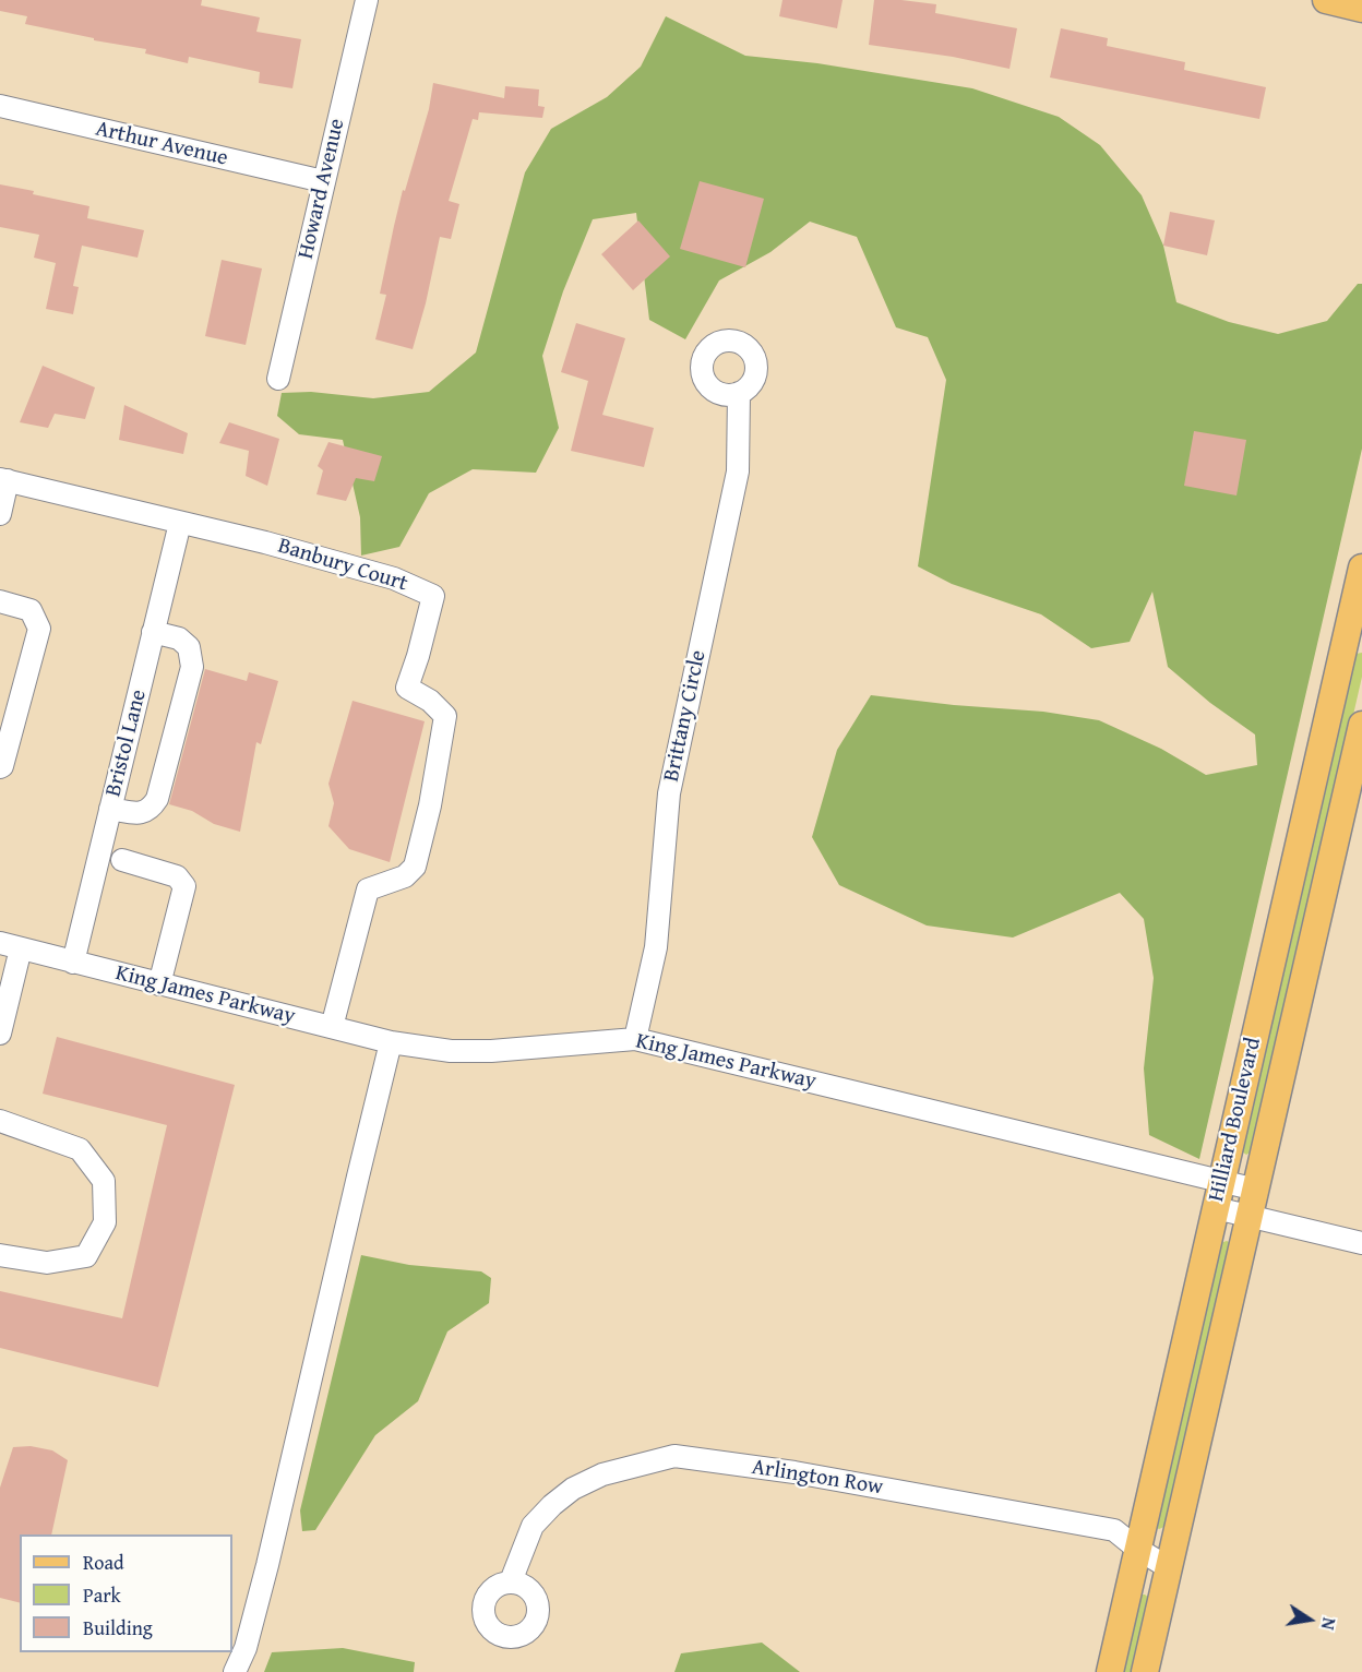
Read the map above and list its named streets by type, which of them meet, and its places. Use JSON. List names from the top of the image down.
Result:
{
  "streets": {
    "main road": ["Hilliard Boulevard"],
    "street": [
      "Arthur Avenue",
      "Howard Avenue",
      "Banbury Court",
      "Brittany Circle",
      "Bristol Lane",
      "King James Parkway",
      "Arlington Row"
    ]
  },
  "crossings": [
    ["Arthur Avenue", "Howard Avenue"],
    ["Banbury Court", "Bristol Lane"],
    ["Banbury Court", "King James Parkway"],
    ["Brittany Circle", "King James Parkway"],
    ["Bristol Lane", "King James Parkway"],
    ["King James Parkway", "Hilliard Boulevard"],
    ["Hilliard Boulevard", "Arlington Row"]
  ],
  "legend": ["Road", "Park", "Building"],
  "north": "right"
}
